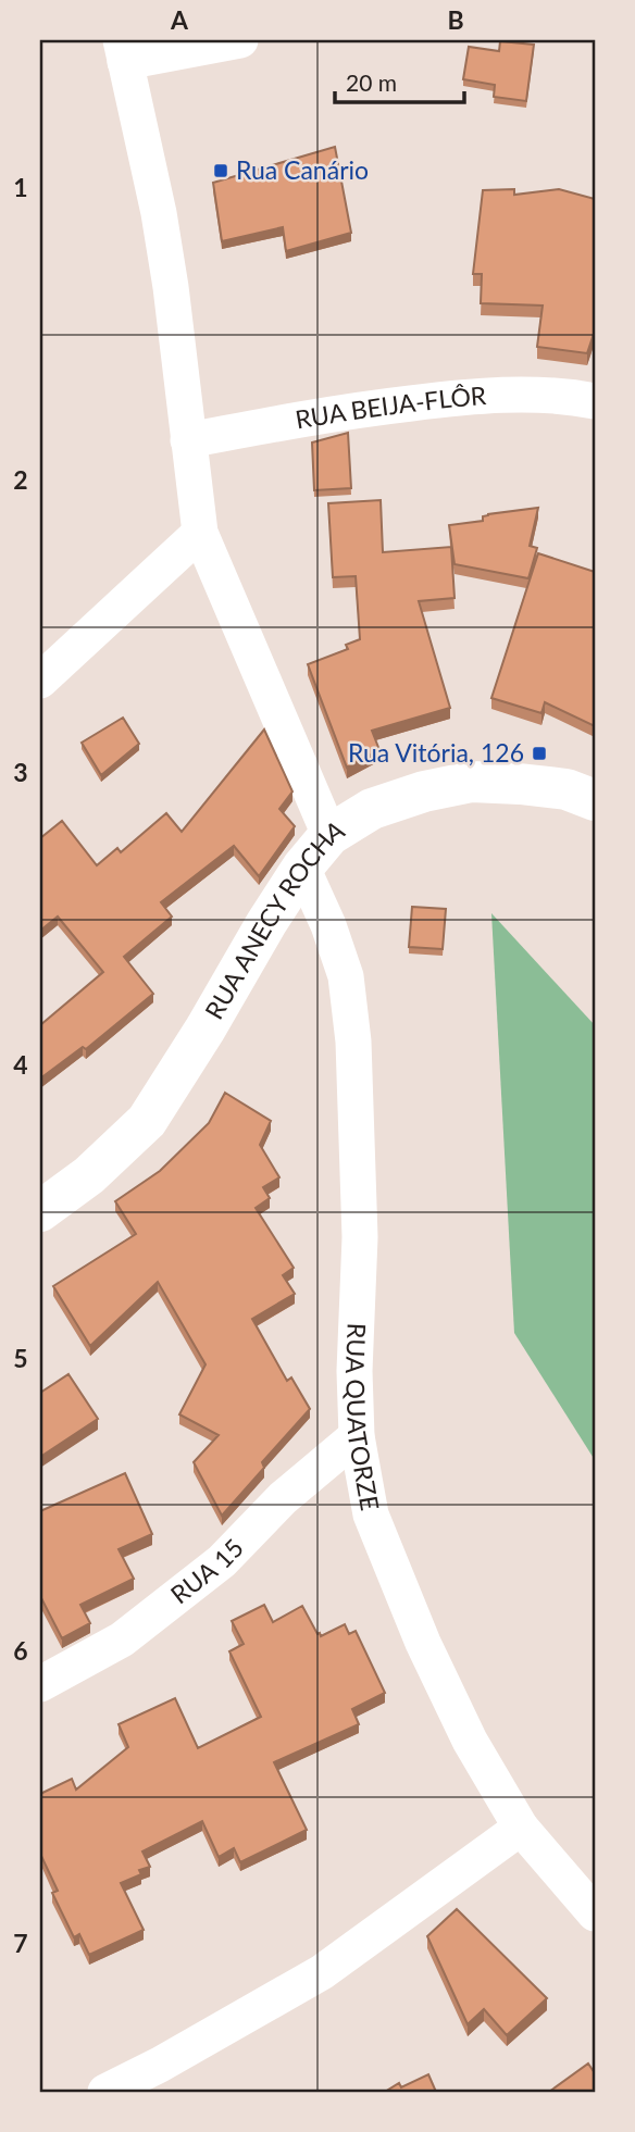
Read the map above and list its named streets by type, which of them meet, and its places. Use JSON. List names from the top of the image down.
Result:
{
  "streets": {
    "street": [
      "RUA BEIJA-FLÔR",
      "RUA ANECY ROCHA",
      "RUA QUATORZE",
      "RUA 15"
    ]
  },
  "crossings": [
    ["RUA ANECY ROCHA", "RUA QUATORZE"],
    ["RUA QUATORZE", "RUA 15"]
  ],
  "places": {
    "transit": ["Rua Canário", "Rua Vitória, 126"]
  },
  "scale_bar": "20 m",
  "grid": {
    "columns": ["A", "B"],
    "rows": [
      "1",
      "2",
      "3",
      "4",
      "5",
      "6",
      "7"
    ]
  }
}
